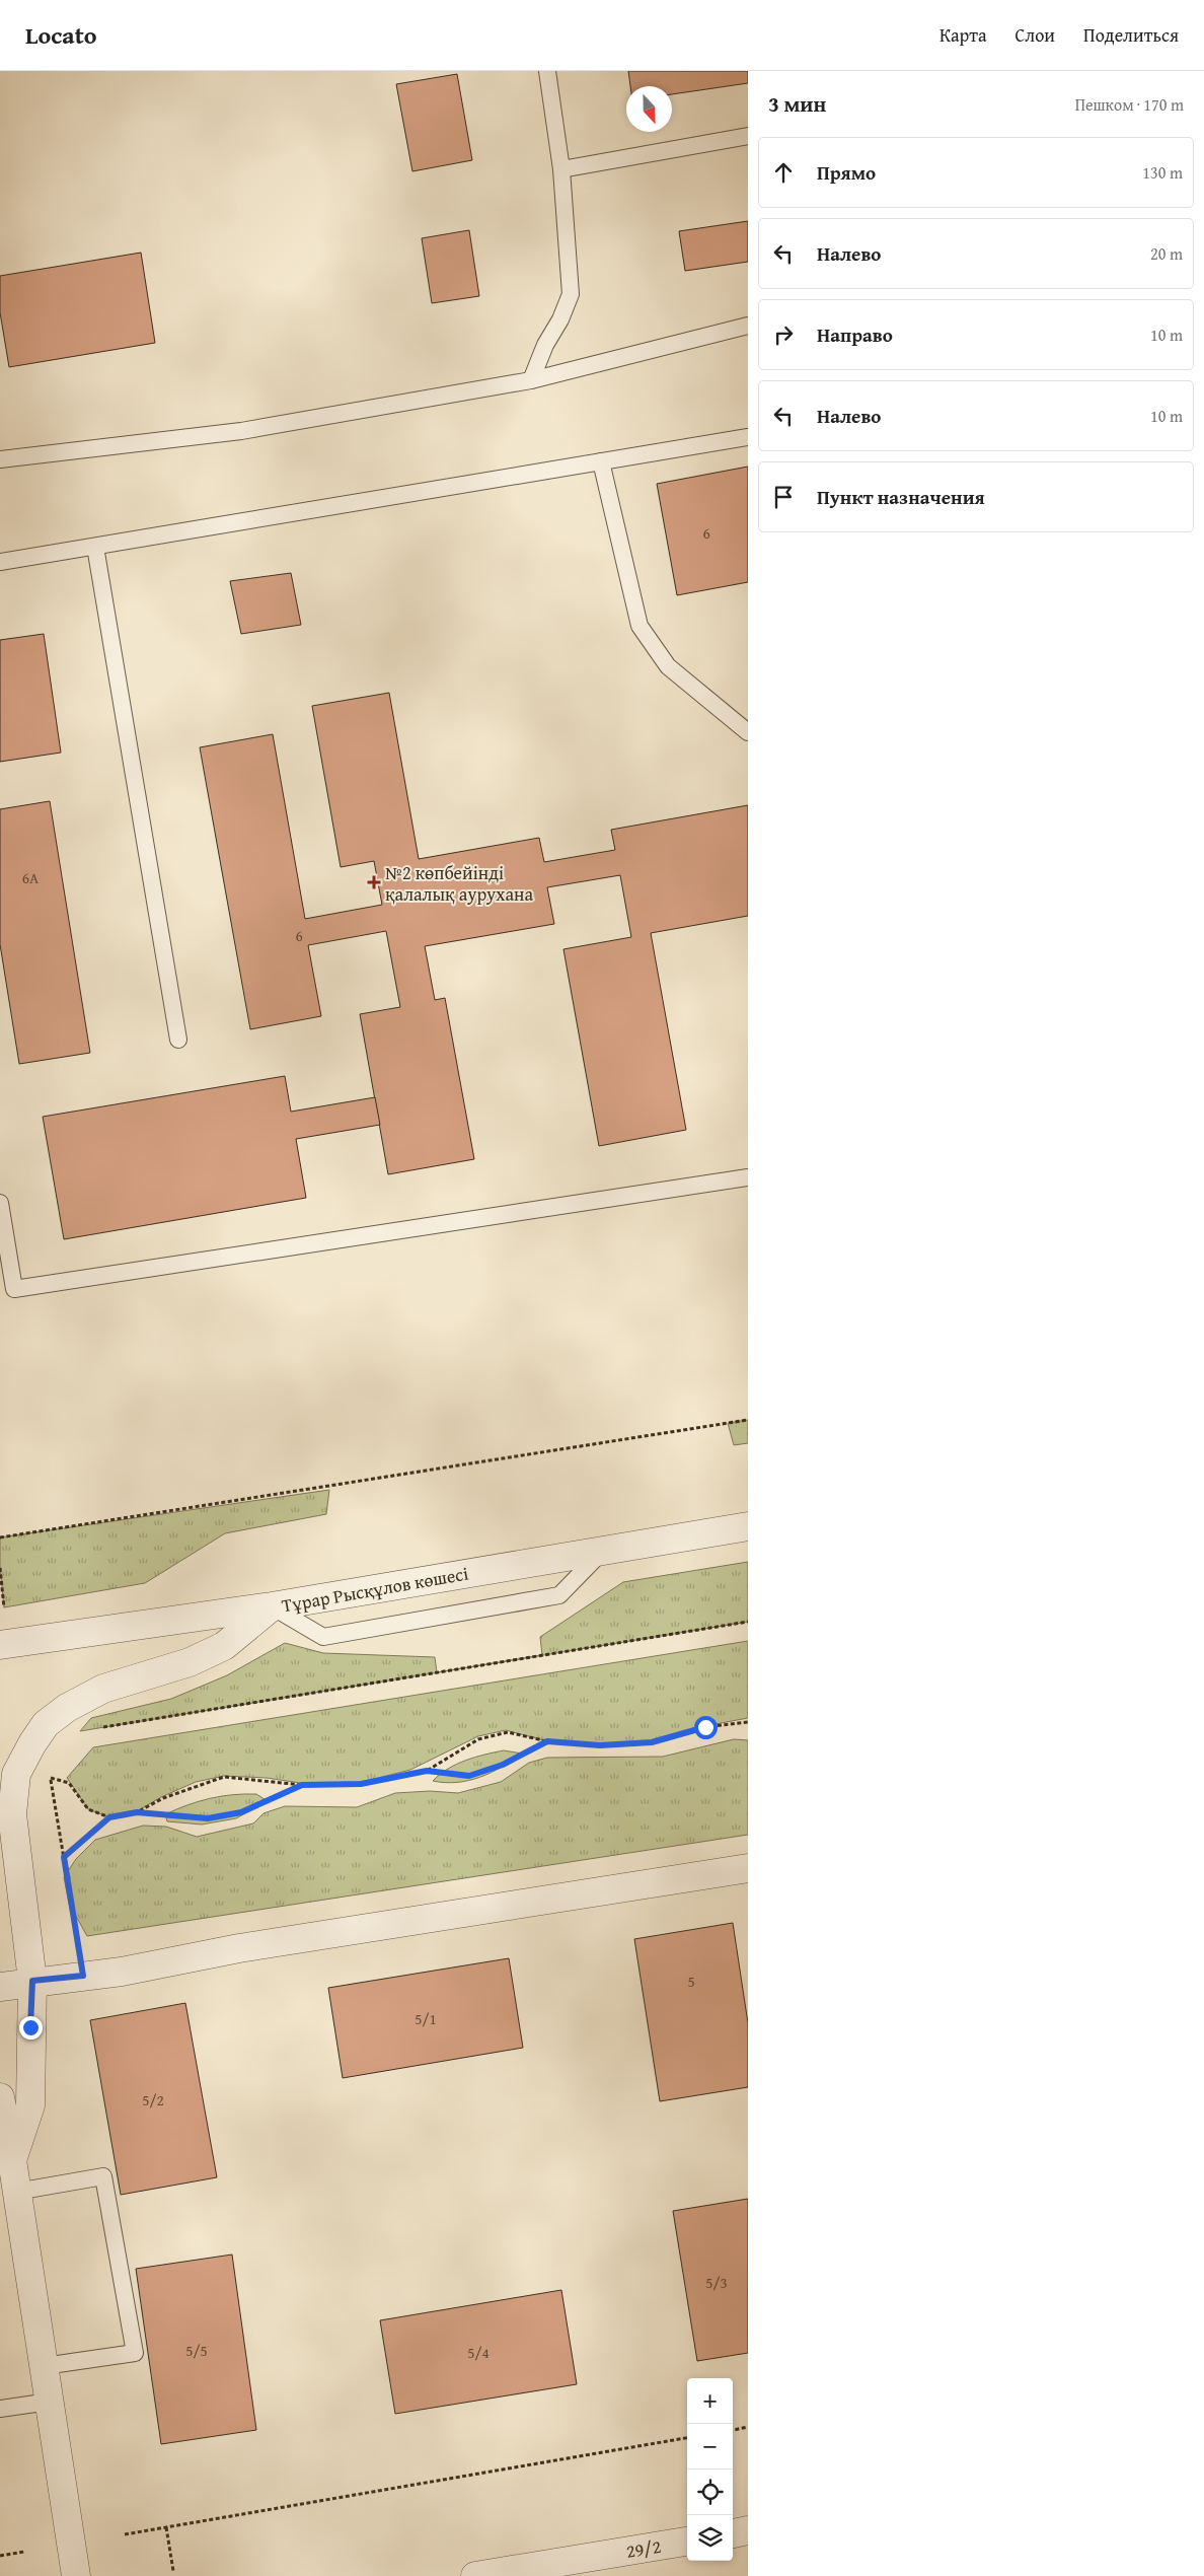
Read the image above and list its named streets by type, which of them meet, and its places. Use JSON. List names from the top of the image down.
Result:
{
  "streets": {
    "street": ["Тұрар Рысқұлов көшесі", "29/2"]
  },
  "places": {
    "health": ["№2 көпбейінді қалалық аурухана"]
  },
  "house_numbers": [
    "6",
    "6А",
    "6",
    "5",
    "5/1",
    "5/2",
    "5/3",
    "5/5",
    "5/4"
  ],
  "north": "bottom",
  "page": {
    "header": "Locato",
    "nav": ["Карта", "Слои", "Поделиться"],
    "heading": ["3 мин", "Пешком · 170 m"],
    "list": [
      ["Прямо", "130 m"],
      ["Налево", "20 m"],
      ["Направо", "10 m"],
      ["Налево", "10 m"],
      "Пункт назначения"
    ],
    "map_buttons": ["+", "−"]
  }
}
